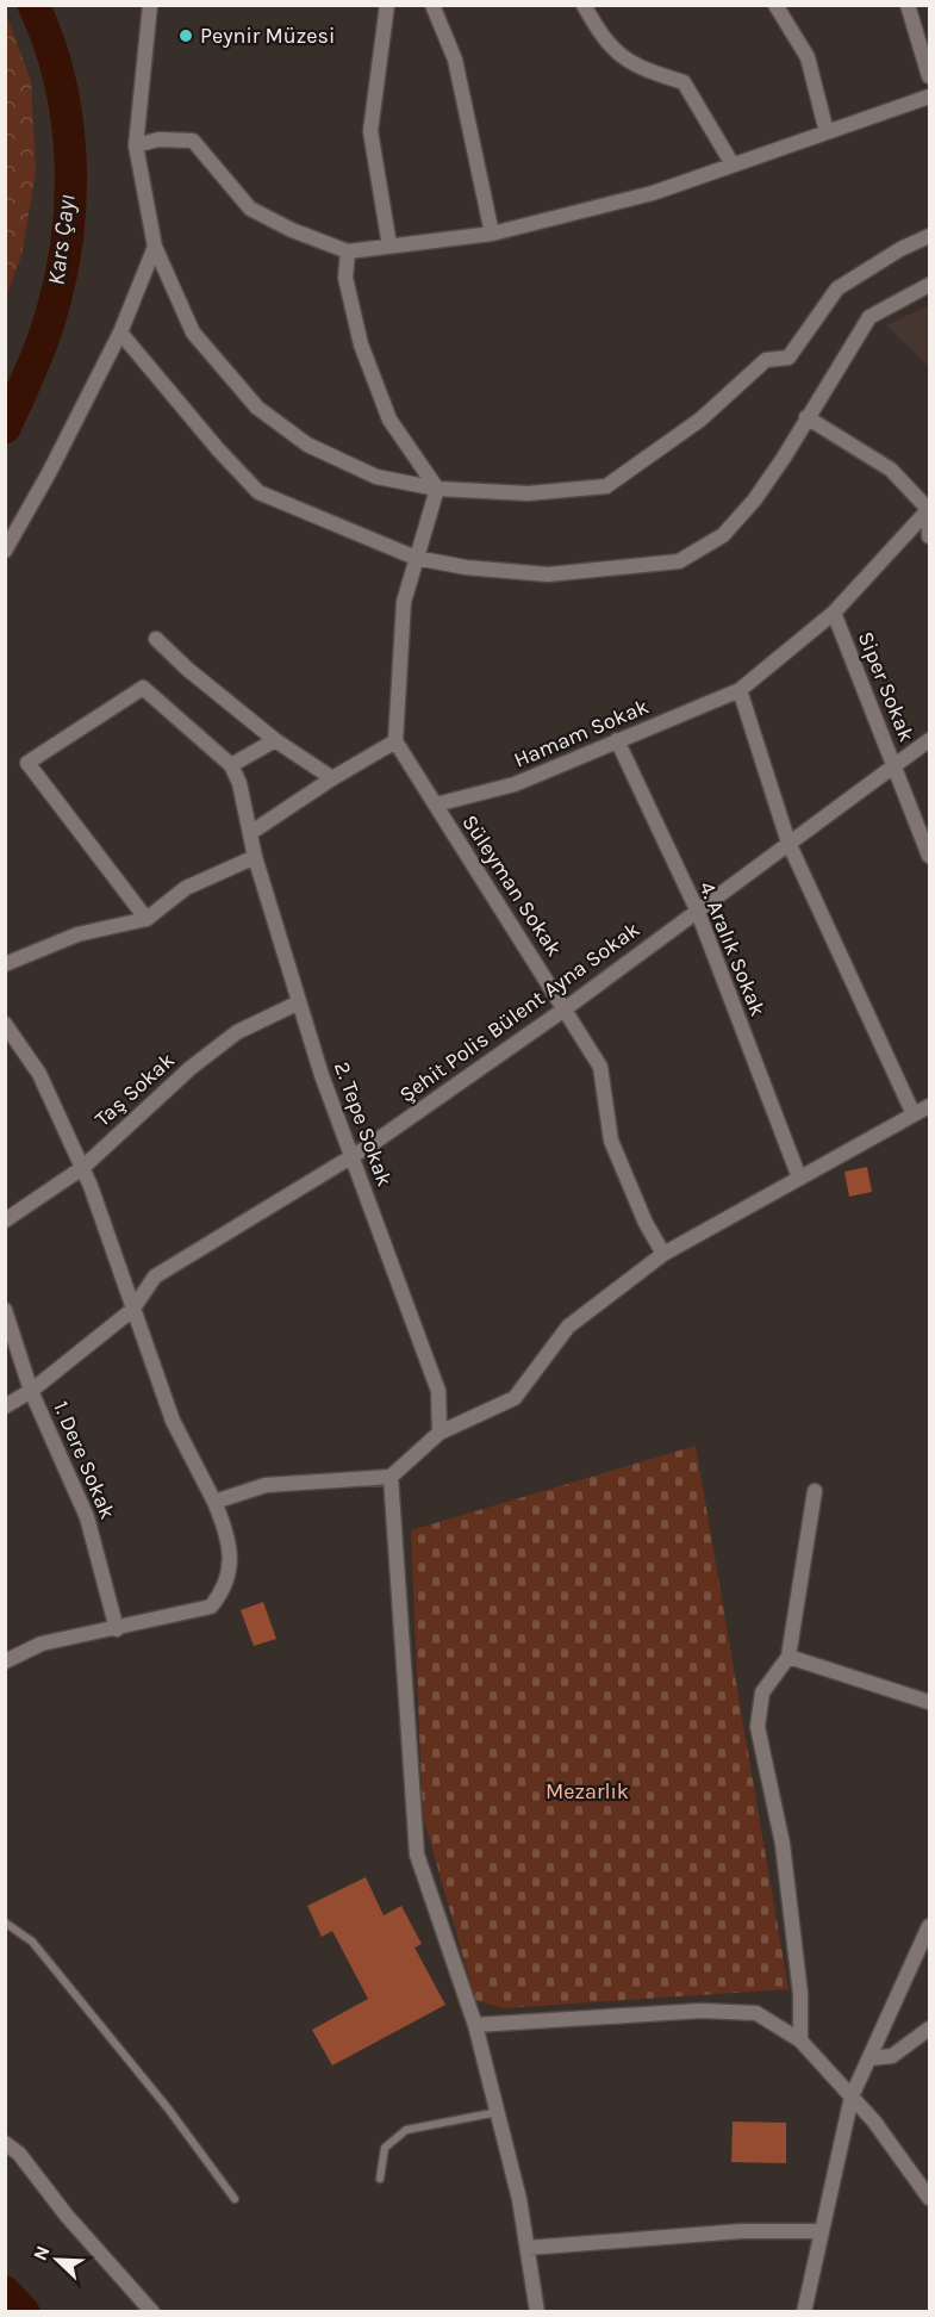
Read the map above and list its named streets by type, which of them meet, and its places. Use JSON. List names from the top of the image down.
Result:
{
  "streets": {
    "street": [
      "Siper Sokak",
      "Hamam Sokak",
      "Süleyman Sokak",
      "4. Aralık Sokak",
      "Şehit Polis Bülent Ayna Sokak",
      "Taş Sokak",
      "2. Tepe Sokak",
      "1. Dere Sokak"
    ]
  },
  "crossings": [
    ["Siper Sokak", "Hamam Sokak"],
    ["Siper Sokak", "Şehit Polis Bülent Ayna Sokak"],
    ["Hamam Sokak", "Süleyman Sokak"],
    ["Hamam Sokak", "4. Aralık Sokak"],
    ["Süleyman Sokak", "Şehit Polis Bülent Ayna Sokak"],
    ["4. Aralık Sokak", "Şehit Polis Bülent Ayna Sokak"],
    ["Şehit Polis Bülent Ayna Sokak", "2. Tepe Sokak"],
    ["Şehit Polis Bülent Ayna Sokak", "1. Dere Sokak"],
    ["Taş Sokak", "2. Tepe Sokak"]
  ],
  "water": ["Kars Çayı"],
  "parks": ["Mezarlık"],
  "places": ["Peynir Müzesi"],
  "north": "top left"
}
